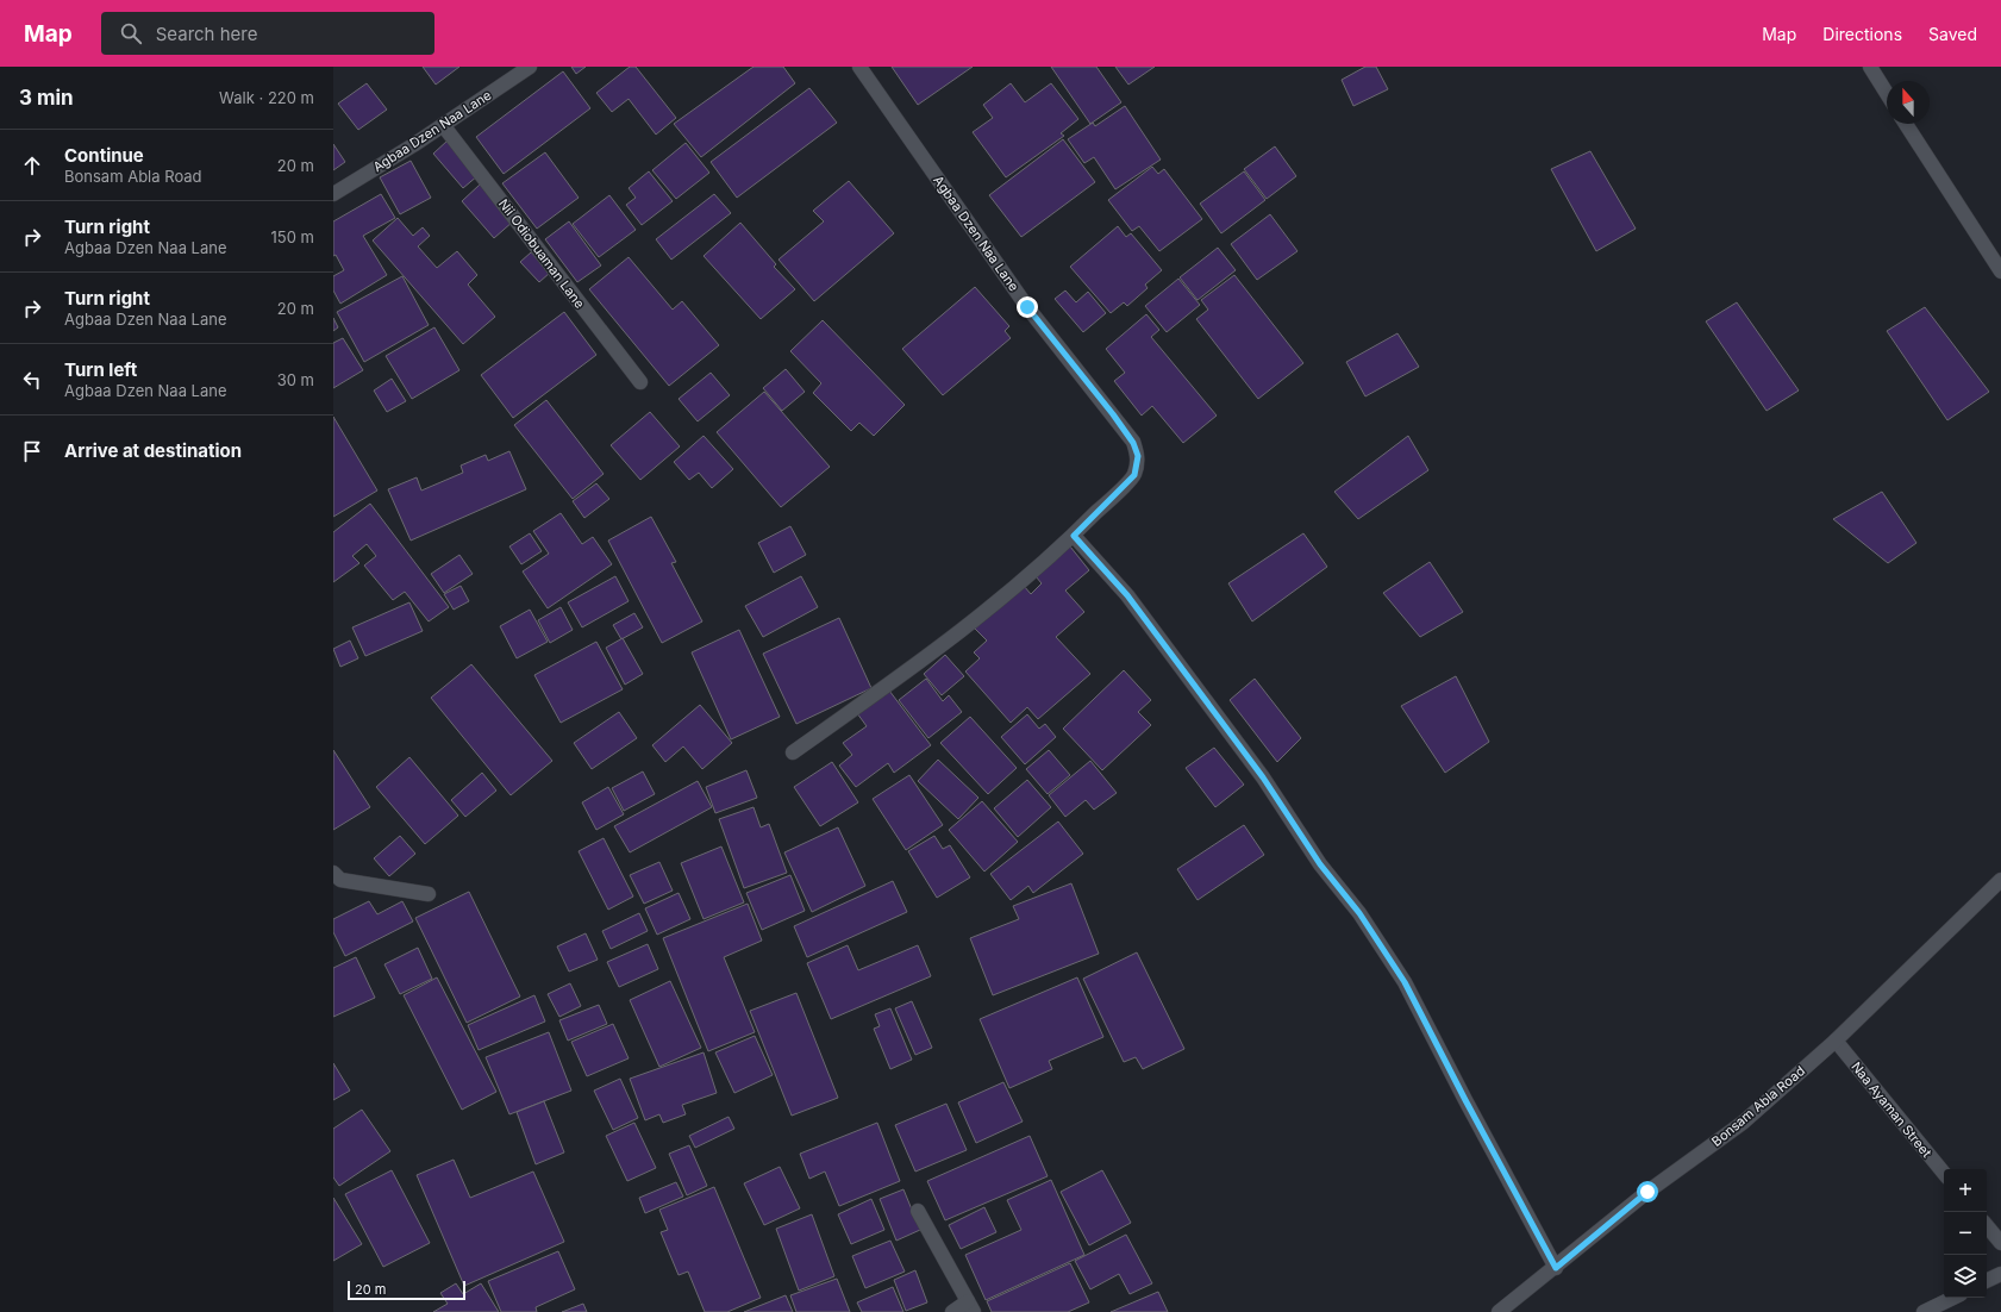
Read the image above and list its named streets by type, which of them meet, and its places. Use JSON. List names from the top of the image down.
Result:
{
  "streets": {
    "street": [
      "Agbaa Dzen Naa Lane",
      "Nii Odiobuaman Lane",
      "Bonsam Abla Road",
      "Naa Ayaman Street"
    ]
  },
  "crossings": [
    ["Agbaa Dzen Naa Lane", "Nii Odiobuaman Lane"],
    ["Bonsam Abla Road", "Naa Ayaman Street"]
  ],
  "scale_bar": "20 m",
  "north": "top",
  "page": {
    "header": "Map",
    "search": "Search here",
    "nav": ["Map", "Directions", "Saved"],
    "heading": ["3 min", "Walk · 220 m"],
    "list": [
      ["Continue", "Bonsam Abla Road", "20 m"],
      ["Turn right", "Agbaa Dzen Naa Lane", "150 m"],
      ["Turn right", "Agbaa Dzen Naa Lane", "20 m"],
      ["Turn left", "Agbaa Dzen Naa Lane", "30 m"],
      "Arrive at destination"
    ],
    "map_buttons": ["+", "−"],
    "scale": "20 m"
  }
}
